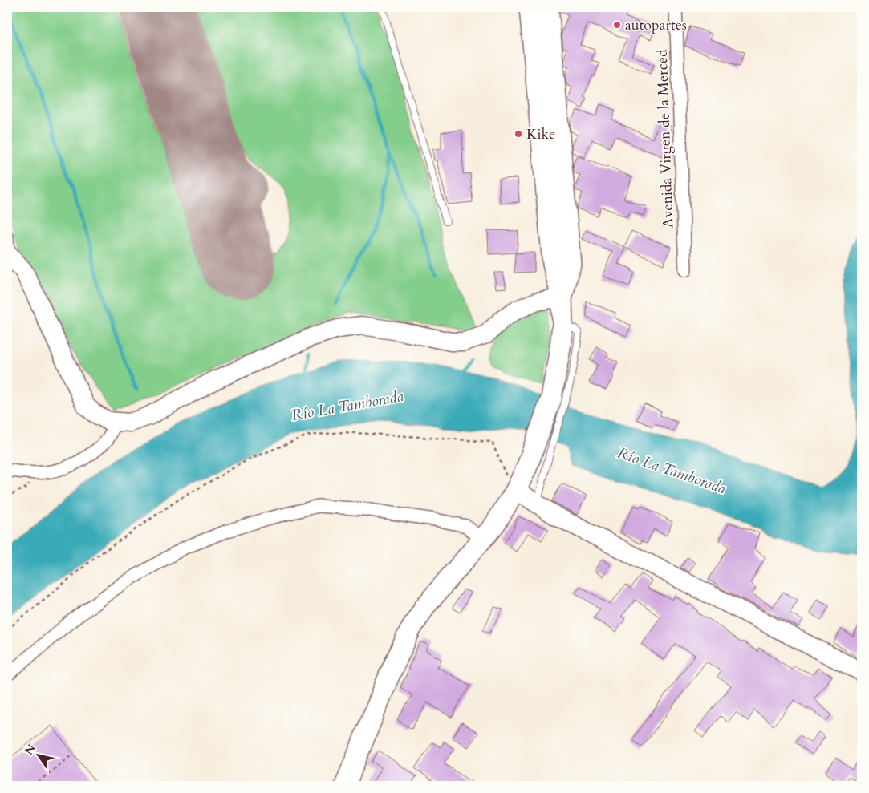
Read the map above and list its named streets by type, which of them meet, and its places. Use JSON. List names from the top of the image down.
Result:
{
  "streets": {
    "street": ["Avenida Virgen de la Merced"]
  },
  "water": ["Río La Tamborada"],
  "places": ["autopartes", "Kike"],
  "north": "top left"
}
